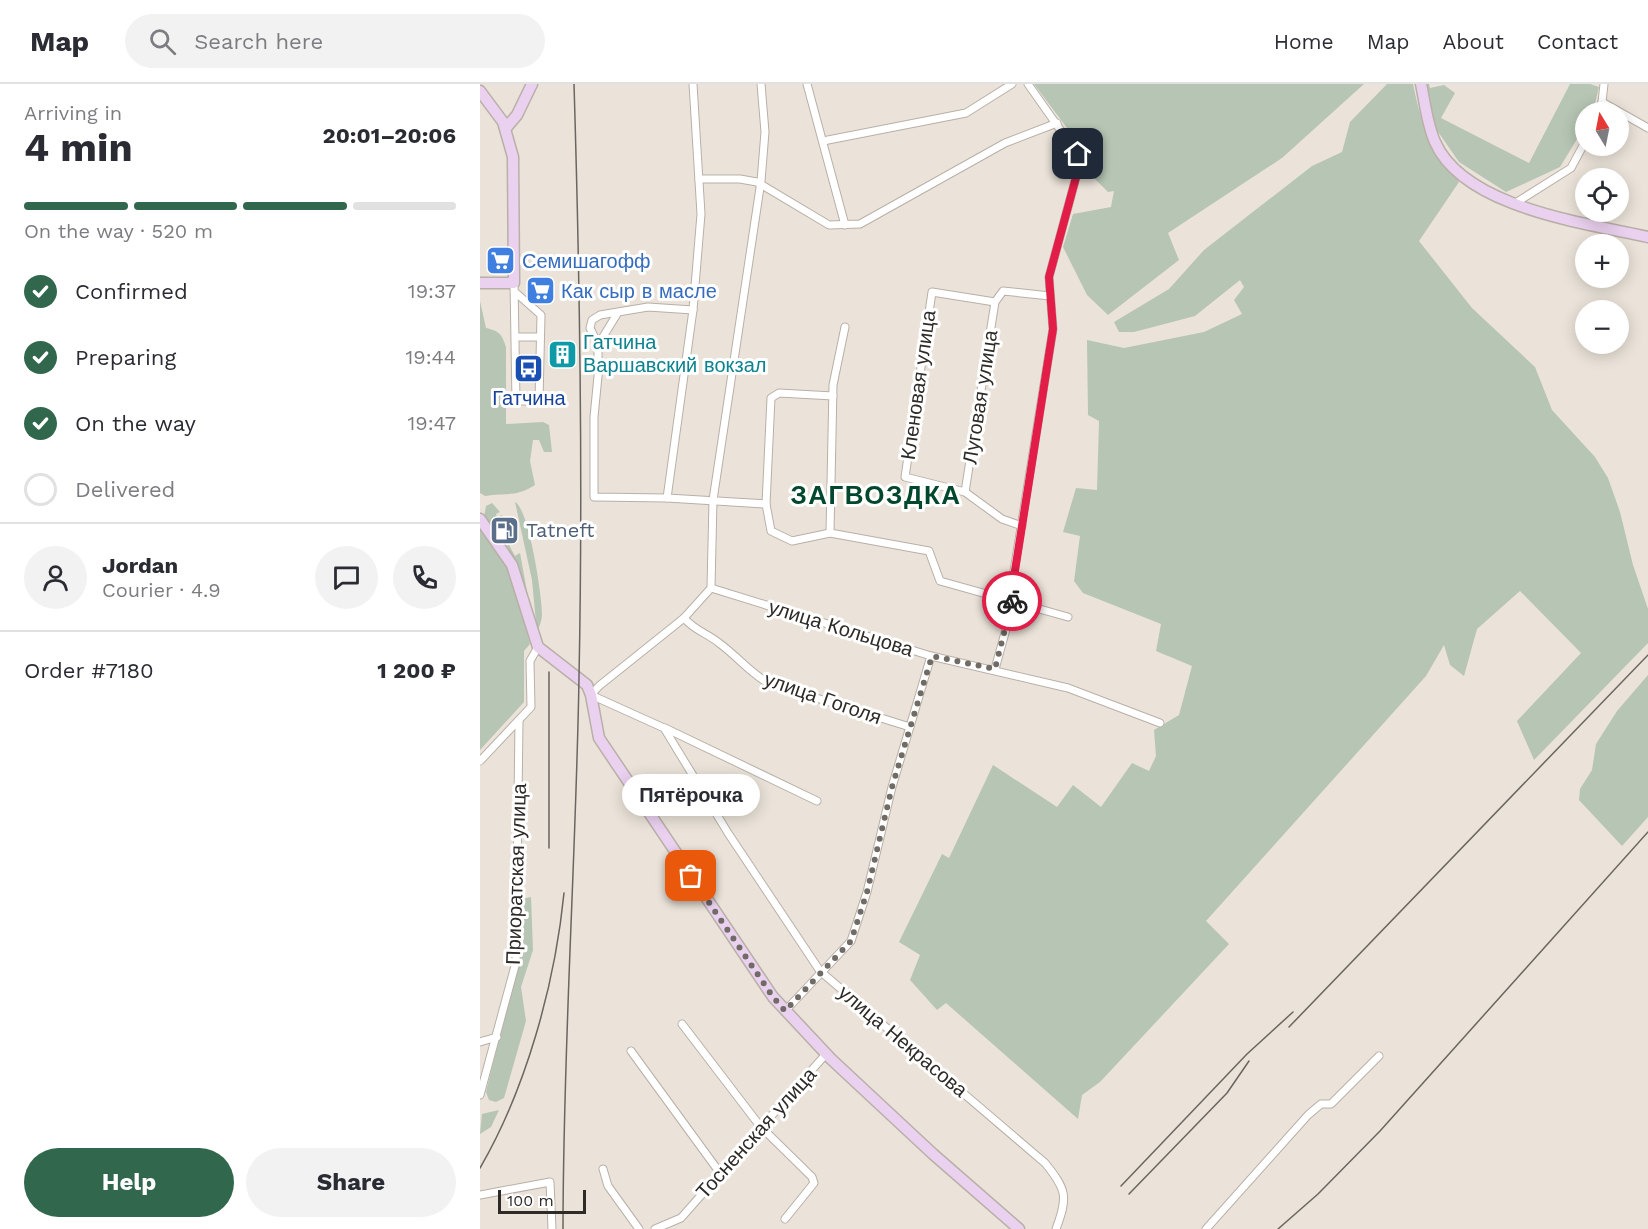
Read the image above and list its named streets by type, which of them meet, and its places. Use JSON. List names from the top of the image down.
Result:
{
  "streets": {
    "street": [
      "Кленовая улица",
      "Луговая улица",
      "улица Кольцова",
      "улица Гоголя",
      "Приоратская улица",
      "улица Некрасова",
      "Тосненская улица"
    ]
  },
  "crossings": [
    ["Кленовая улица", "Луговая улица"]
  ],
  "districts": ["ЗАГВОЗДКА"],
  "places": {
    "supermarket": ["Семишагофф", "Как сыр в масле"],
    "building": ["Гатчина Варшавский вокзал"],
    "bus stop": ["Гатчина"],
    "fuel station": ["Tatneft"],
    "other": ["Пятёрочка"]
  },
  "scale_bar": "100 m",
  "north": "top",
  "page": {
    "header": "Map",
    "search": "Search here",
    "nav": [
      "Home",
      "Map",
      "About",
      "Contact"
    ],
    "heading": ["4 min", "Arriving in", "20:01–20:06"],
    "panel": [
      "Jordan",
      "Courier · 4.9",
      "Order #7180",
      "1 200 ₽"
    ],
    "map_buttons": ["+", "−"],
    "bar": "On the way · 520 m",
    "list": [
      ["Confirmed", "19:37"],
      ["Preparing", "19:44"],
      ["On the way", "19:47"],
      "Delivered"
    ],
    "bubble": "Пятёрочка",
    "buttons": ["Help", "Share"],
    "scale": "100 m"
  }
}
